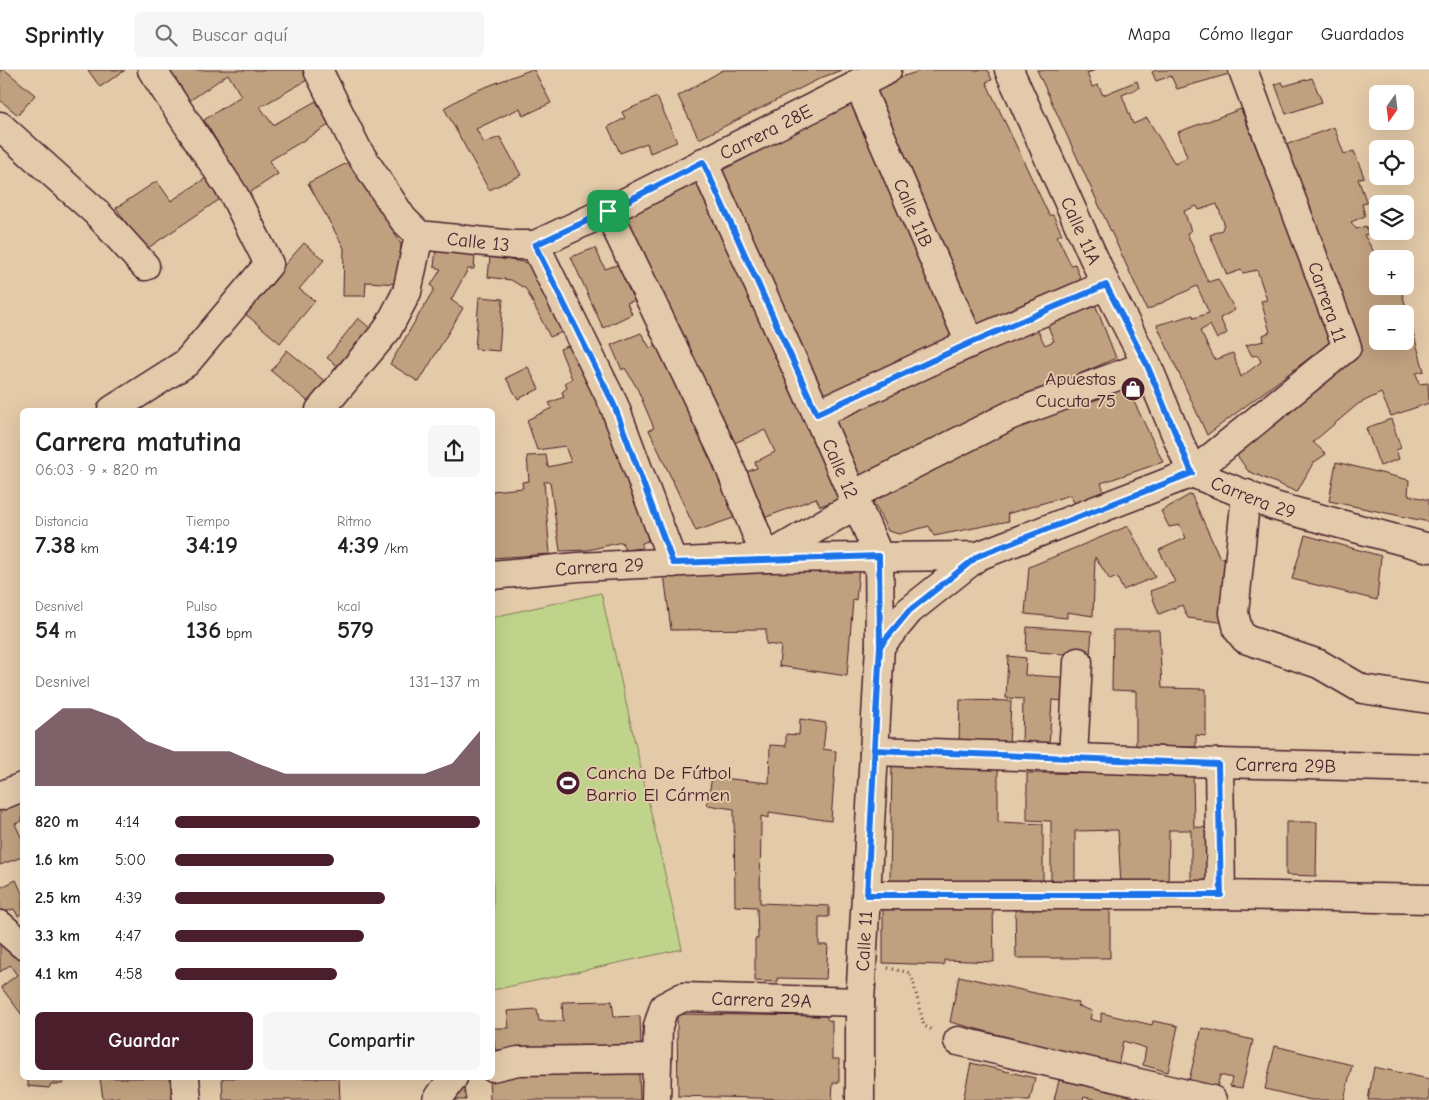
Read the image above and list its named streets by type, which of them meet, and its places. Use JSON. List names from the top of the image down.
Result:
{
  "streets": {
    "street": [
      "Carrera 28E",
      "Calle 11B",
      "Calle 11A",
      "Calle 13",
      "Carrera 11",
      "Calle 12",
      "Carrera 29",
      "Carrera 29B",
      "Calle 11",
      "Carrera 29A"
    ]
  },
  "crossings": [
    ["Carrera 28E", "Calle 11B"],
    ["Carrera 28E", "Calle 13"],
    ["Carrera 28E", "Calle 12"],
    ["Calle 11A", "Carrera 11"],
    ["Calle 11A", "Carrera 29"],
    ["Calle 13", "Carrera 29"],
    ["Carrera 11", "Carrera 29"],
    ["Calle 12", "Carrera 29"],
    ["Calle 12", "Calle 11"],
    ["Carrera 29", "Calle 11"],
    ["Carrera 29B", "Calle 11"],
    ["Calle 11", "Carrera 29A"]
  ],
  "places": {
    "shop": ["Apuestas Cucuta 75"],
    "sports": ["Cancha De Fútbol Barrio El Cármen"]
  },
  "north": "bottom",
  "page": {
    "header": "Sprintly",
    "search": "Buscar aquí",
    "nav": ["Mapa", "Cómo llegar", "Guardados"],
    "map_buttons": ["+", "−"],
    "heading": ["Carrera matutina", "06:03 · 9 × 820 m"],
    "stats": [
      ["Distancia", "7.38 km"],
      ["Tiempo", "34:19"],
      ["Ritmo", "4:39 /km"],
      ["Desnivel", "54 m"],
      ["Pulso", "136 bpm"],
      ["kcal", "579"]
    ],
    "chart": ["Desnivel", "131–137 m"],
    "list": [
      {
        "name": "820 m",
        "note": "4:14"
      },
      {
        "name": "1.6 km",
        "note": "5:00"
      },
      {
        "name": "2.5 km",
        "note": "4:39"
      },
      {
        "name": "3.3 km",
        "note": "4:47"
      },
      {
        "name": "4.1 km",
        "note": "4:58"
      }
    ],
    "buttons": ["Guardar", "Compartir"]
  }
}
